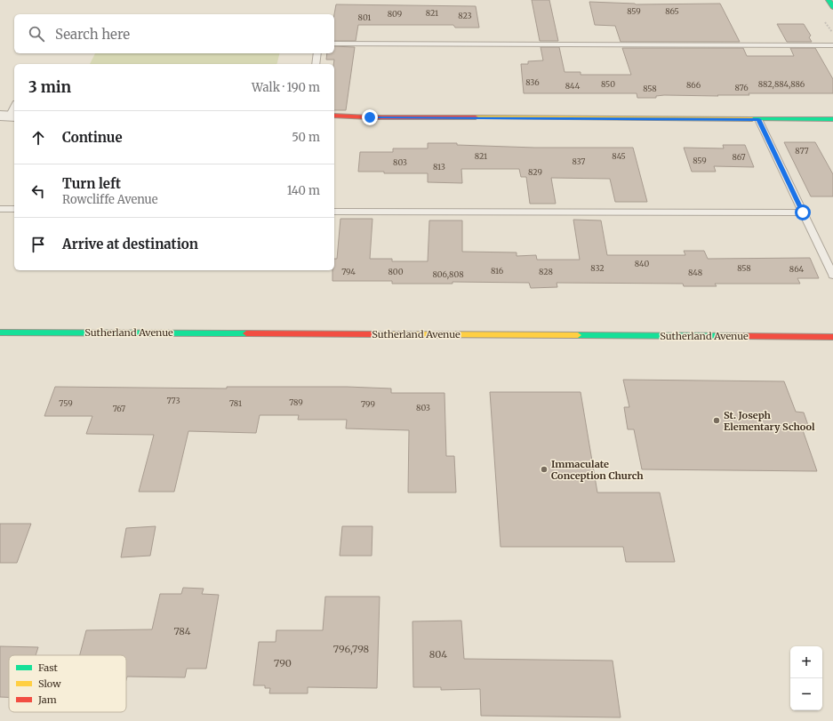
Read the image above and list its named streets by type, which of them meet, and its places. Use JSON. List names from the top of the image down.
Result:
{
  "streets": {
    "street": ["Sutherland Avenue"]
  },
  "places": ["St. Joseph Elementary School", "Immaculate Conception Church"],
  "house_numbers": [
    "859",
    "865",
    "821",
    "809",
    "823",
    "801",
    "836",
    "850",
    "882,884,886",
    "866",
    "844",
    "876",
    "858",
    "877",
    "821",
    "845",
    "867",
    "859",
    "837",
    "803",
    "813",
    "829",
    "840",
    "832",
    "858",
    "864",
    "816",
    "794",
    "800",
    "828",
    "848",
    "806,808",
    "773",
    "789",
    "759",
    "781",
    "799",
    "803",
    "767",
    "784",
    "796,798",
    "804",
    "790"
  ],
  "legend": ["Fast", "Slow", "Jam"],
  "page": {
    "search": "Search here",
    "heading": ["3 min", "Walk · 190 m"],
    "list": [
      ["Continue", "50 m"],
      ["Turn left", "Rowcliffe Avenue", "140 m"],
      "Arrive at destination"
    ],
    "map_buttons": ["+", "−"]
  }
}
